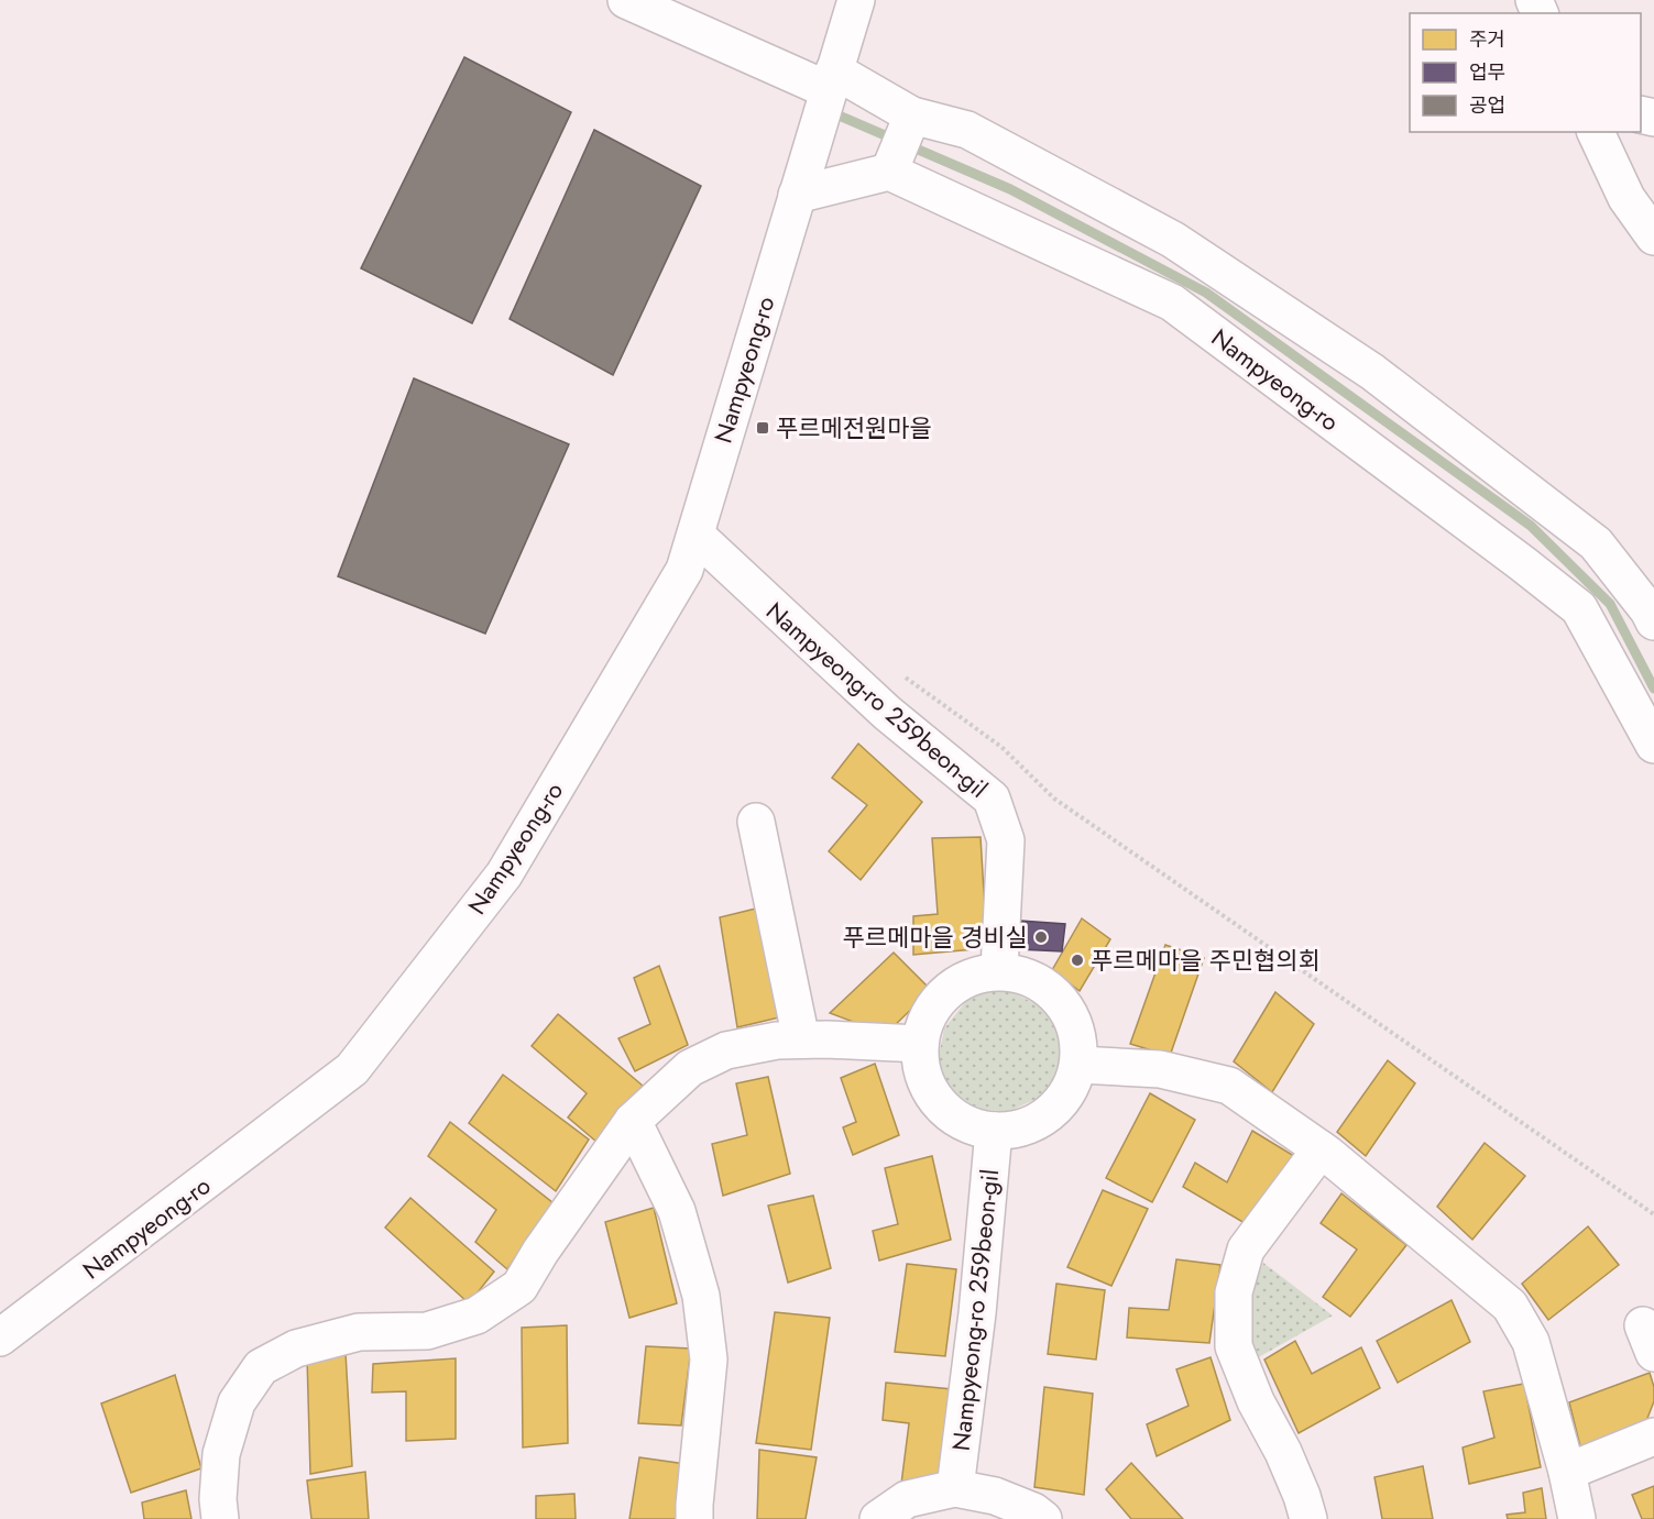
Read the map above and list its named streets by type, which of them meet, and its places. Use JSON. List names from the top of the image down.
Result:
{
  "streets": {
    "street": ["Nampyeong-ro", "Nampyeong-ro 259beon-gil"]
  },
  "crossings": [
    ["Nampyeong-ro", "Nampyeong-ro 259beon-gil"]
  ],
  "places": {
    "transit": ["푸르메전원마을"],
    "other": ["푸르메마을 경비실", "푸르메마을 주민협의회"]
  },
  "legend": ["주거", "업무", "공업"]
}
